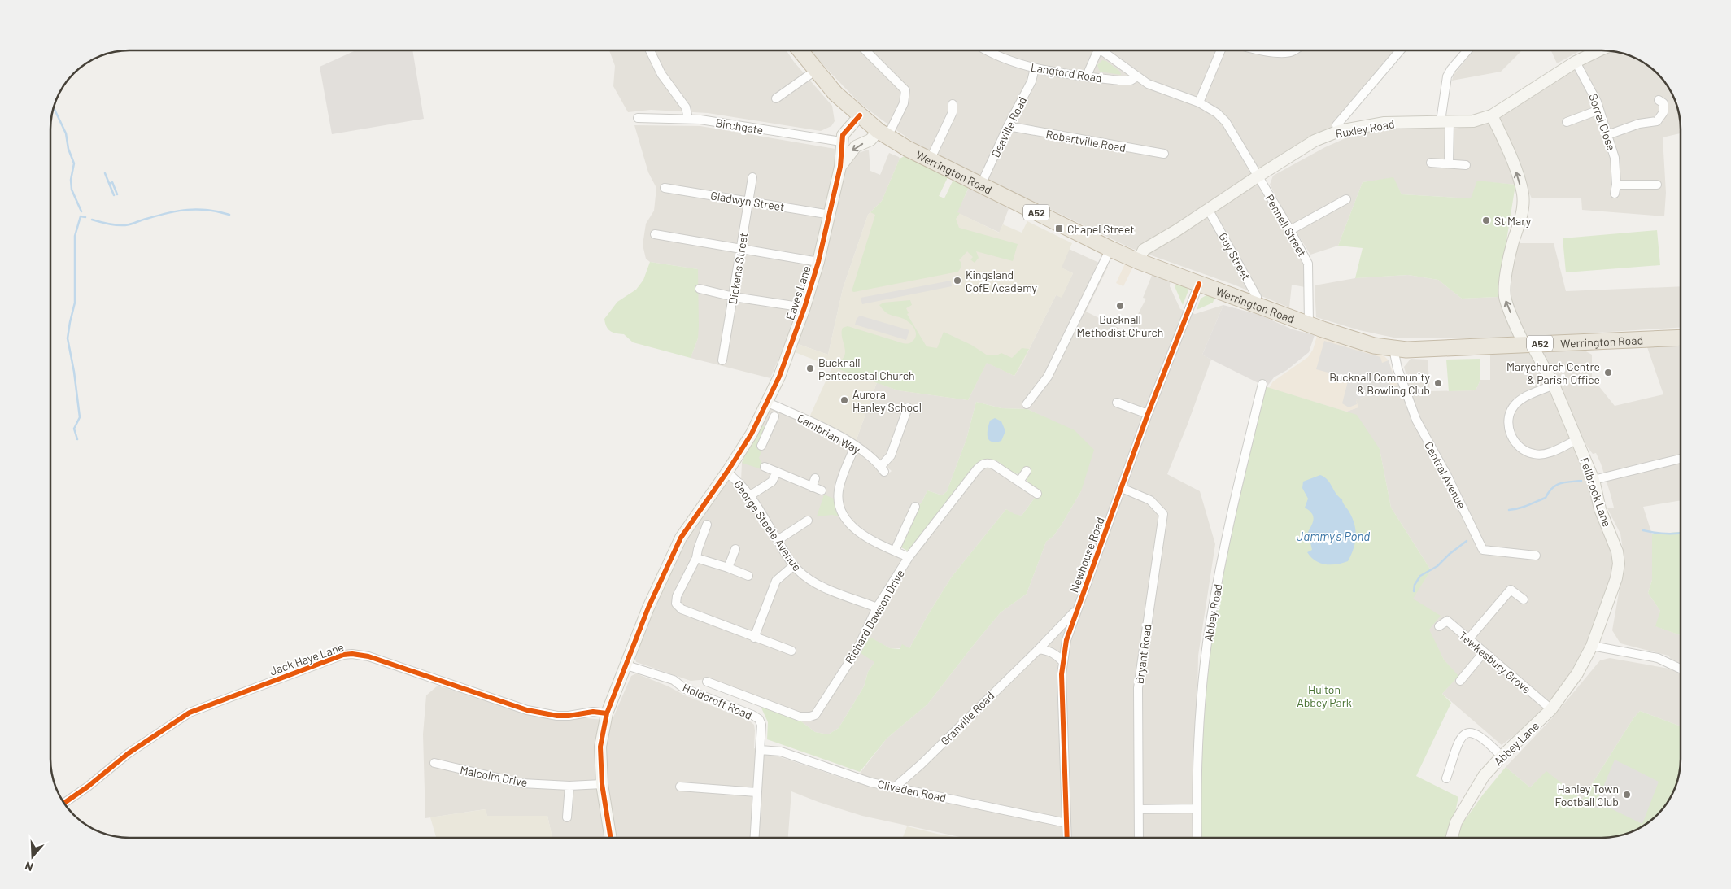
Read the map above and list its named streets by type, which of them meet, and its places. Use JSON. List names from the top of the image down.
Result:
{
  "streets": {
    "highway": ["Werrington Road", "A52"],
    "street": [
      "Langford Road",
      "Sorrel Close",
      "Birchgate",
      "Deaville Road",
      "Ruxley Road",
      "Robertville Road",
      "Gladwyn Street",
      "Pennell Street",
      "Guy Street",
      "Dickens Street",
      "Eaves Lane",
      "Cambrian Way",
      "Central Avenue",
      "Fellbrook Lane",
      "George Steele Avenue",
      "Newhouse Road",
      "Abbey Road",
      "Richard Dawson Drive",
      "Bryant Road",
      "Jack Haye Lane",
      "Tewkesbury Grove",
      "Holdcroft Road",
      "Granville Road",
      "Abbey Lane",
      "Malcolm Drive",
      "Cliveden Road"
    ]
  },
  "crossings": [
    ["Langford Road", "Deaville Road"],
    ["Langford Road", "Pennell Street"],
    ["Sorrel Close", "Ruxley Road"],
    ["Birchgate", "Eaves Lane"],
    ["Deaville Road", "Robertville Road"],
    ["Deaville Road", "Werrington Road"],
    ["Ruxley Road", "Werrington Road"],
    ["Ruxley Road", "Pennell Street"],
    ["Ruxley Road", "Guy Street"],
    ["Ruxley Road", "Fellbrook Lane"],
    ["Werrington Road", "Pennell Street"],
    ["Werrington Road", "Guy Street"],
    ["Werrington Road", "Eaves Lane"],
    ["Werrington Road", "Central Avenue"],
    ["Werrington Road", "Fellbrook Lane"],
    ["Werrington Road", "Newhouse Road"],
    ["Gladwyn Street", "Dickens Street"],
    ["Gladwyn Street", "Eaves Lane"],
    ["Eaves Lane", "Cambrian Way"],
    ["Eaves Lane", "George Steele Avenue"],
    ["Eaves Lane", "Jack Haye Lane"],
    ["Eaves Lane", "Holdcroft Road"],
    ["Eaves Lane", "Malcolm Drive"],
    ["Fellbrook Lane", "Abbey Lane"],
    ["George Steele Avenue", "Richard Dawson Drive"],
    ["Newhouse Road", "Bryant Road"],
    ["Newhouse Road", "Granville Road"],
    ["Newhouse Road", "Cliveden Road"],
    ["Tewkesbury Grove", "Abbey Lane"],
    ["Holdcroft Road", "Cliveden Road"],
    ["Granville Road", "Cliveden Road"]
  ],
  "one_way": ["Fellbrook Lane"],
  "water": ["Jammy's Pond"],
  "parks": ["Hulton Abbey Park"],
  "places": {
    "other": [
      "St Mary",
      "Kingsland CofE Academy",
      "Bucknall Methodist Church",
      "Bucknall Pentecostal Church",
      "Marychurch Centre & Parish Office",
      "Bucknall Community & Bowling Club",
      "Aurora Hanley School",
      "Hanley Town Football Club"
    ],
    "transit": ["Chapel Street"]
  },
  "north": "bottom"
}
